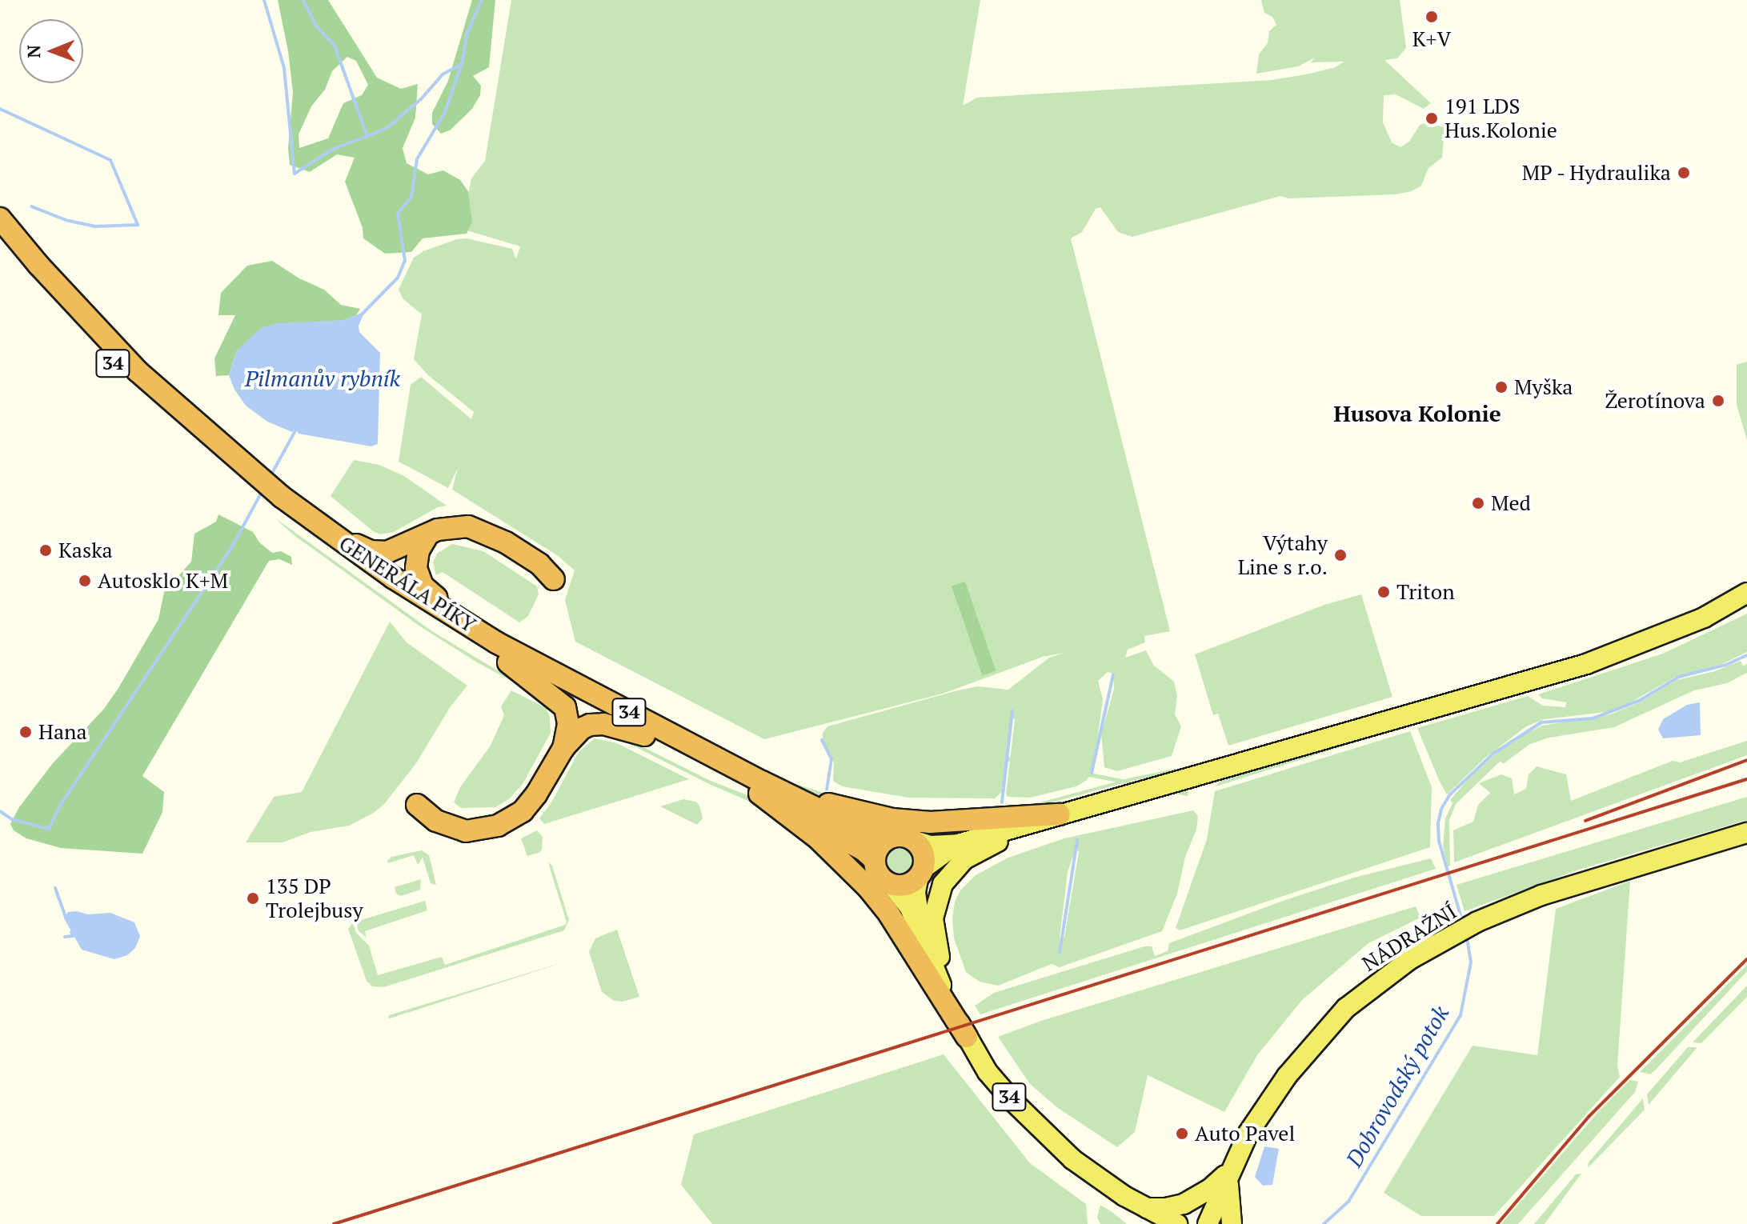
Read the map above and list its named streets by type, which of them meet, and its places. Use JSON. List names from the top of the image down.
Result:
{
  "streets": {
    "highway": ["34", "GENERÁLA PÍKY"],
    "main road": ["NÁDRAŽNÍ"]
  },
  "crossings": [
    ["34", "GENERÁLA PÍKY"]
  ],
  "districts": ["Husova Kolonie"],
  "water": ["Pilmanův rybník", "Dobrovodský potok"],
  "places": [
    "K+V",
    "191 LDS Hus.Kolonie",
    "MP - Hydraulika",
    "Myška",
    "Žerotínova",
    "Med",
    "Kaska",
    "Výtahy Line s r.o.",
    "Autosklo K+M",
    "Triton",
    "Hana",
    "135 DP Trolejbusy",
    "Auto Pavel"
  ],
  "north": "left"
}
